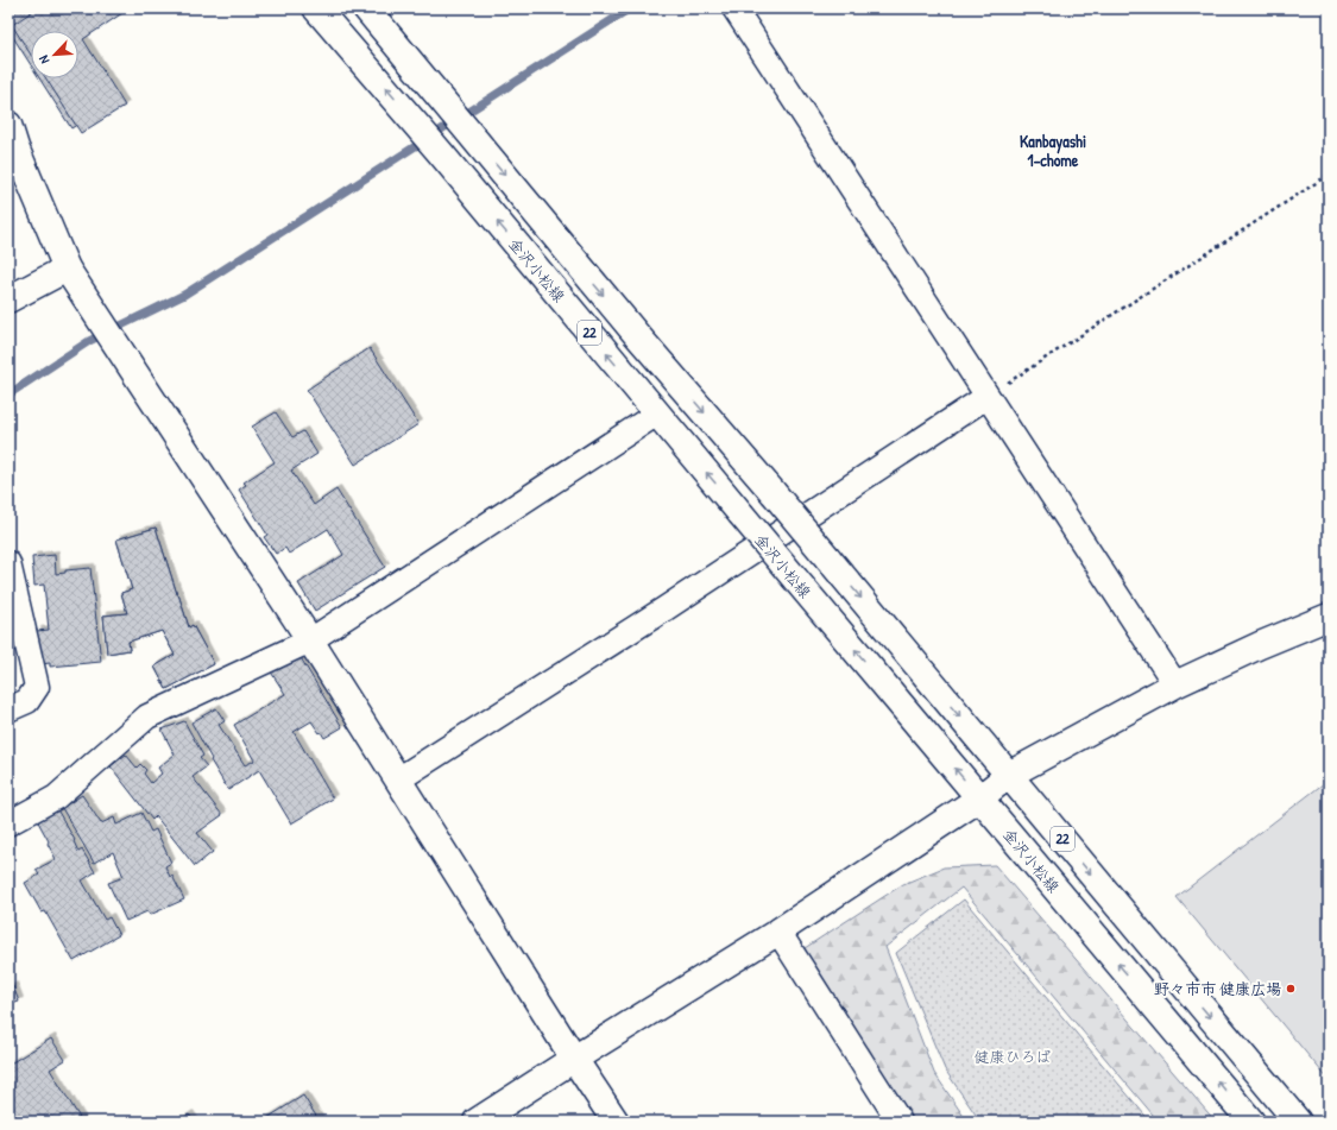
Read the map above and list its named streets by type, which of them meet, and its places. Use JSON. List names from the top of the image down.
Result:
{
  "streets": {
    "main road": ["金沢小松線", "22"]
  },
  "districts": ["Kanbayashi 1-chome"],
  "parks": ["健康ひろば"],
  "places": ["野々市市 健康広場"],
  "north": "bottom left"
}
